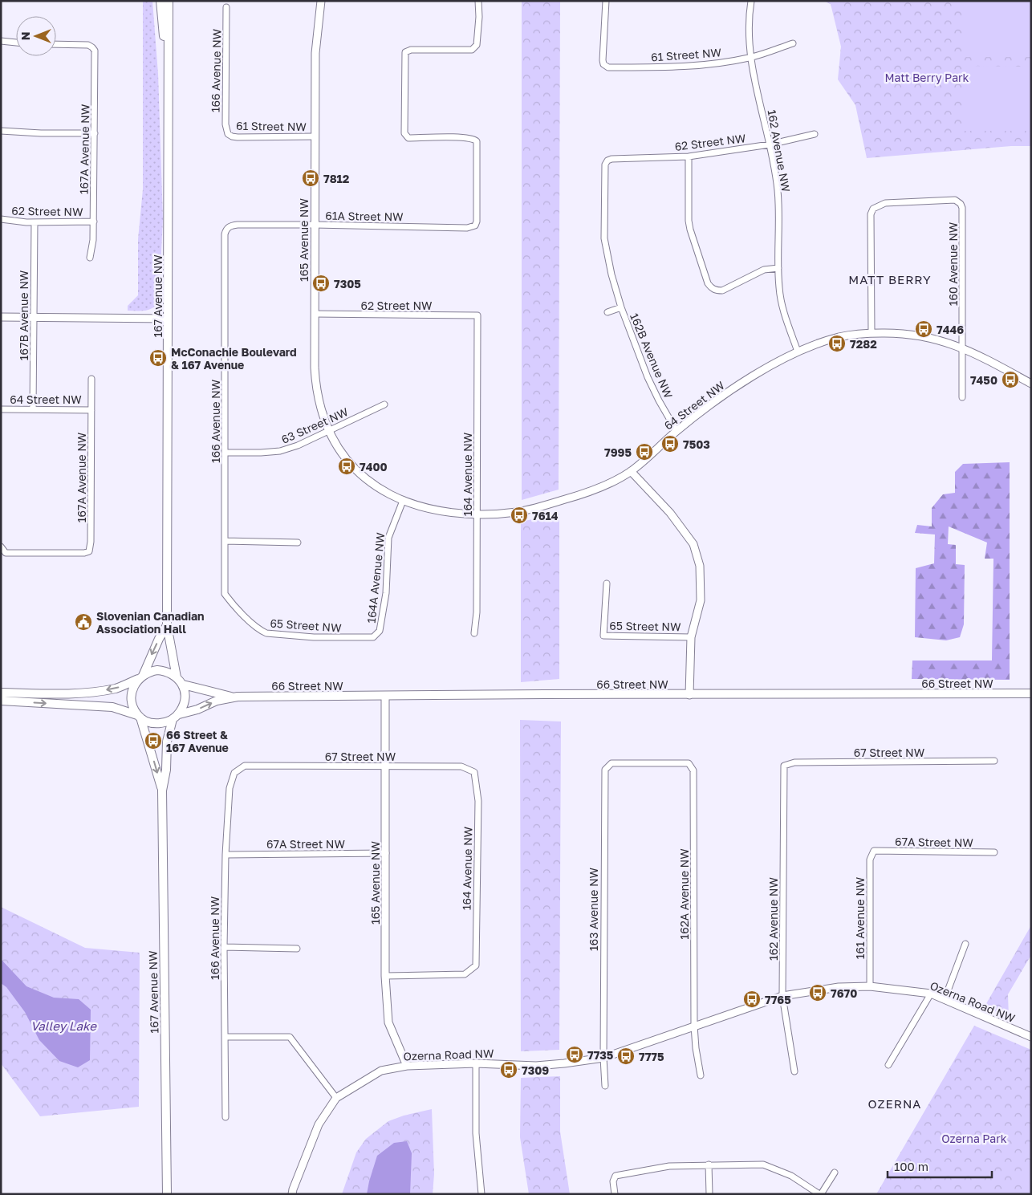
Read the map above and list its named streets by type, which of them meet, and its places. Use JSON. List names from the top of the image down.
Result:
{
  "streets": {
    "main road": ["167 Avenue NW", "66 Street NW"],
    "street": [
      "61 Street NW",
      "166 Avenue NW",
      "62 Street NW",
      "167A Avenue NW",
      "162 Avenue NW",
      "61A Street NW",
      "165 Avenue NW",
      "160 Avenue NW",
      "167B Avenue NW",
      "162B Avenue NW",
      "64 Street NW",
      "63 Street NW",
      "164 Avenue NW",
      "164A Avenue NW",
      "65 Street NW",
      "67 Street NW",
      "67A Street NW",
      "162A Avenue NW",
      "163 Avenue NW",
      "161 Avenue NW",
      "Ozerna Road NW"
    ]
  },
  "crossings": [
    ["61 Street NW", "166 Avenue NW"],
    ["61 Street NW", "162 Avenue NW"],
    ["61 Street NW", "165 Avenue NW"],
    ["166 Avenue NW", "61A Street NW"],
    ["166 Avenue NW", "63 Street NW"],
    ["166 Avenue NW", "65 Street NW"],
    ["166 Avenue NW", "67 Street NW"],
    ["166 Avenue NW", "67A Street NW"],
    ["62 Street NW", "167A Avenue NW"],
    ["62 Street NW", "162 Avenue NW"],
    ["62 Street NW", "165 Avenue NW"],
    ["62 Street NW", "167B Avenue NW"],
    ["62 Street NW", "162B Avenue NW"],
    ["62 Street NW", "164 Avenue NW"],
    ["167A Avenue NW", "64 Street NW"],
    ["162 Avenue NW", "64 Street NW"],
    ["162 Avenue NW", "67 Street NW"],
    ["162 Avenue NW", "Ozerna Road NW"],
    ["61A Street NW", "165 Avenue NW"],
    ["165 Avenue NW", "64 Street NW"],
    ["165 Avenue NW", "63 Street NW"],
    ["165 Avenue NW", "164 Avenue NW"],
    ["165 Avenue NW", "66 Street NW"],
    ["165 Avenue NW", "67 Street NW"],
    ["165 Avenue NW", "67A Street NW"],
    ["165 Avenue NW", "Ozerna Road NW"],
    ["160 Avenue NW", "64 Street NW"],
    ["167 Avenue NW", "66 Street NW"],
    ["167B Avenue NW", "64 Street NW"],
    ["162B Avenue NW", "64 Street NW"],
    ["64 Street NW", "164 Avenue NW"],
    ["64 Street NW", "164A Avenue NW"],
    ["164 Avenue NW", "67 Street NW"],
    ["164A Avenue NW", "65 Street NW"],
    ["67A Street NW", "161 Avenue NW"],
    ["162A Avenue NW", "163 Avenue NW"],
    ["162A Avenue NW", "Ozerna Road NW"],
    ["163 Avenue NW", "Ozerna Road NW"],
    ["161 Avenue NW", "Ozerna Road NW"]
  ],
  "districts": ["MATT BERRY", "OZERNA"],
  "water": ["Valley Lake"],
  "parks": ["Matt Berry Park", "Ozerna Park"],
  "places": {
    "bus stop": [
      "7812",
      "7305",
      "7446",
      "7282",
      "McConachie Boulevard & 167 Avenue",
      "7450",
      "7503",
      "7995",
      "7400",
      "7614",
      "66 Street & 167 Avenue",
      "7670",
      "7765",
      "7735",
      "7775",
      "7309"
    ],
    "public building": ["Slovenian Canadian Association Hall"]
  },
  "scale_bar": "100 m",
  "north": "left"
}
